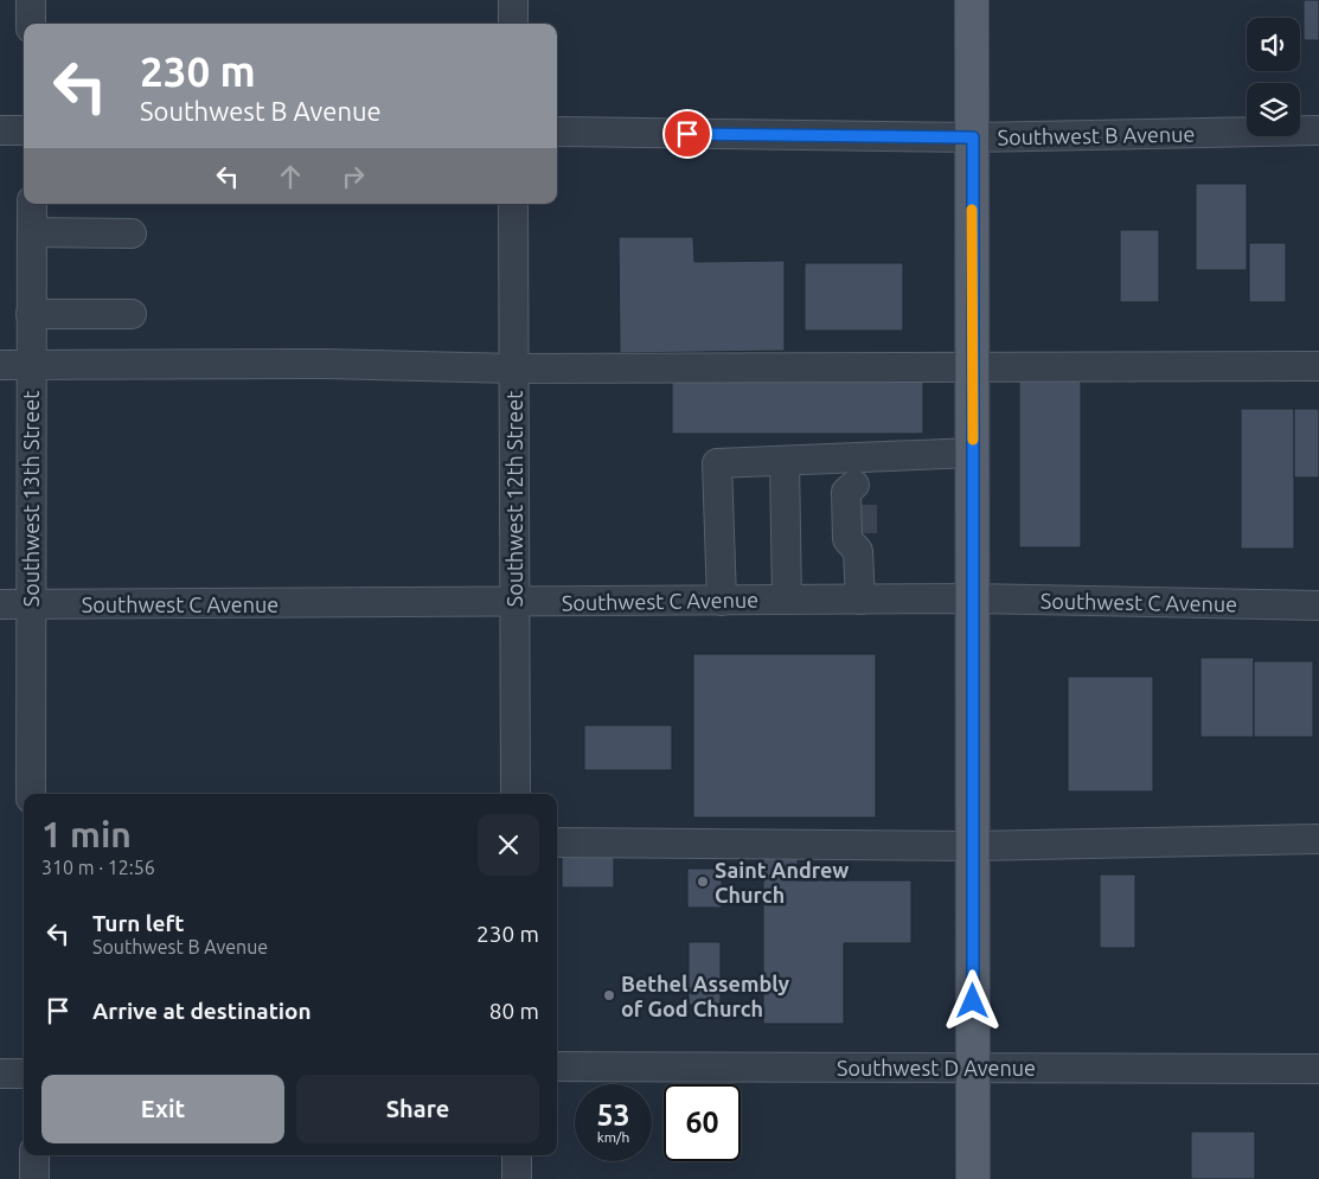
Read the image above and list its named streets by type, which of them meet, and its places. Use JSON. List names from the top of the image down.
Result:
{
  "streets": {
    "street": [
      "Southwest B Avenue",
      "Southwest 13th Street",
      "Southwest 12th Street",
      "Southwest C Avenue",
      "Southwest D Avenue"
    ]
  },
  "crossings": [
    ["Southwest 13th Street", "Southwest C Avenue"],
    ["Southwest 12th Street", "Southwest C Avenue"]
  ],
  "places": ["Saint Andrew Church", "Bethel Assembly of God Church"],
  "page": {
    "turn": ["230 m", "Southwest B Avenue"],
    "heading": ["1 min", "310 m · 12:56"],
    "list": [
      {
        "name": "Turn left",
        "note": "Southwest B Avenue",
        "value": "230 m"
      },
      {
        "name": "Arrive at destination",
        "value": "80 m"
      }
    ],
    "buttons": ["Exit", "Share"],
    "speed": "53 km/h",
    "limit": "60"
  }
}
